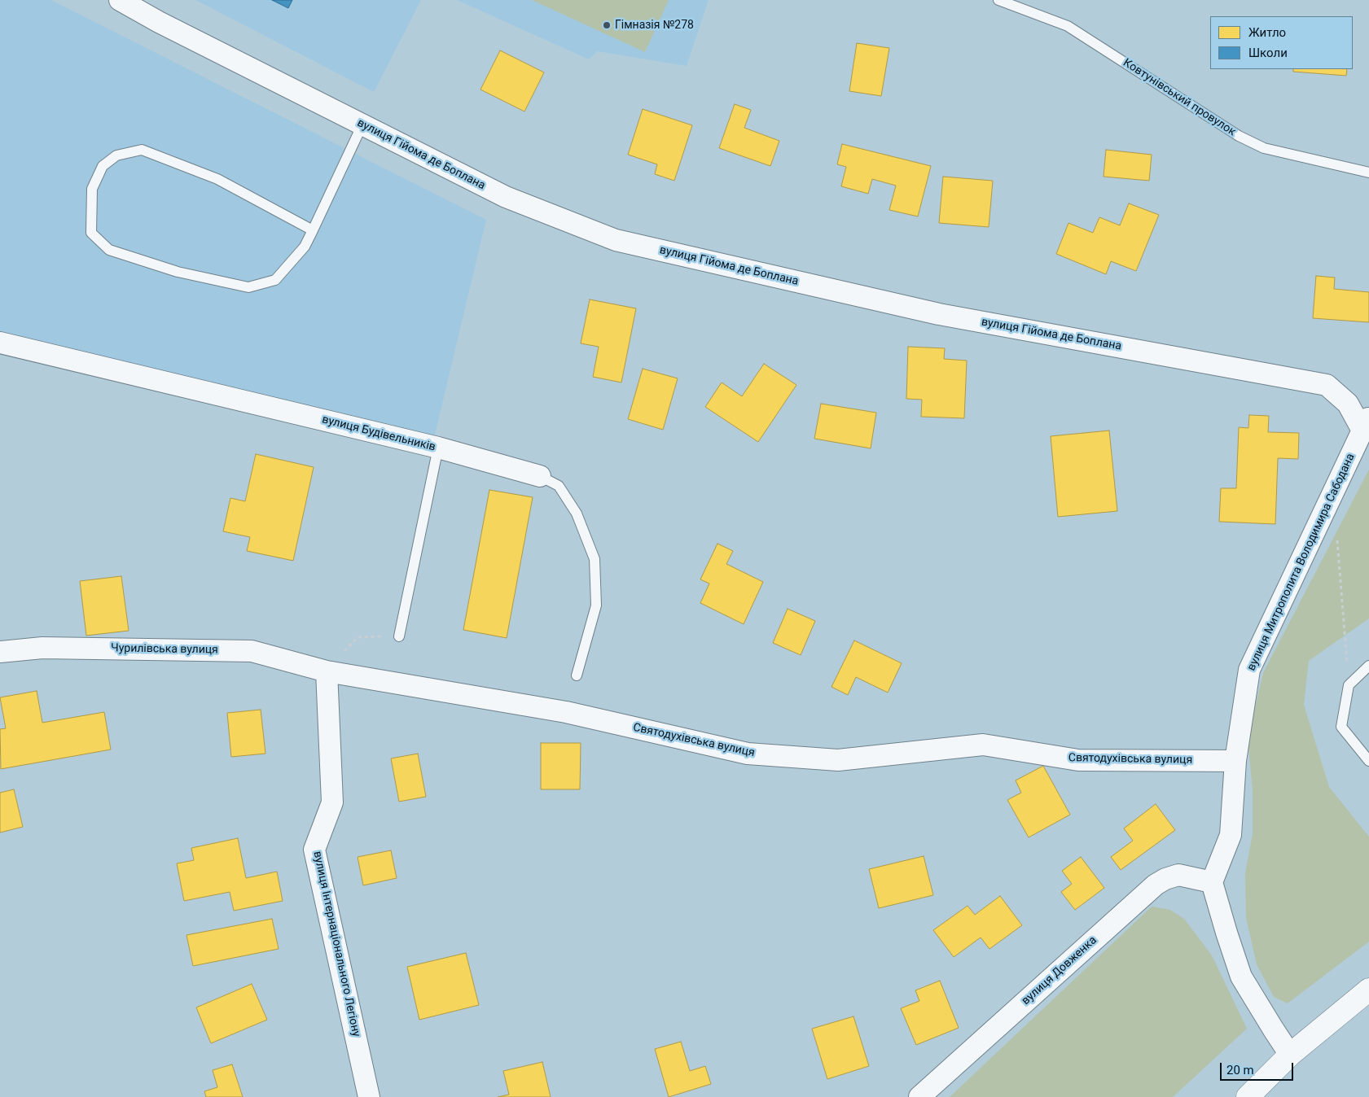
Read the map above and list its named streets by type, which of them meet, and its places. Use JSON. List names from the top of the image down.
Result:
{
  "streets": {
    "street": [
      "вулиця Гійома де Боплана",
      "вулиця Будівельників",
      "вулиця Митрополита Володимира Сабодана",
      "Чурилівська вулиця",
      "Святодухівська вулиця",
      "вулиця Інтернаціонального Легіону",
      "вулиця Довженка"
    ],
    "lane": ["Ковтунівський провулок"]
  },
  "crossings": [
    ["вулиця Гійома де Боплана", "вулиця Митрополита Володимира Сабодана"],
    ["вулиця Митрополита Володимира Сабодана", "Святодухівська вулиця"],
    ["вулиця Митрополита Володимира Сабодана", "вулиця Довженка"],
    ["Чурилівська вулиця", "Святодухівська вулиця"],
    ["Чурилівська вулиця", "вулиця Інтернаціонального Легіону"],
    ["Святодухівська вулиця", "вулиця Інтернаціонального Легіону"]
  ],
  "places": ["Гімназія №278"],
  "legend": ["Житло", "Школи"],
  "scale_bar": "20 m"
}
